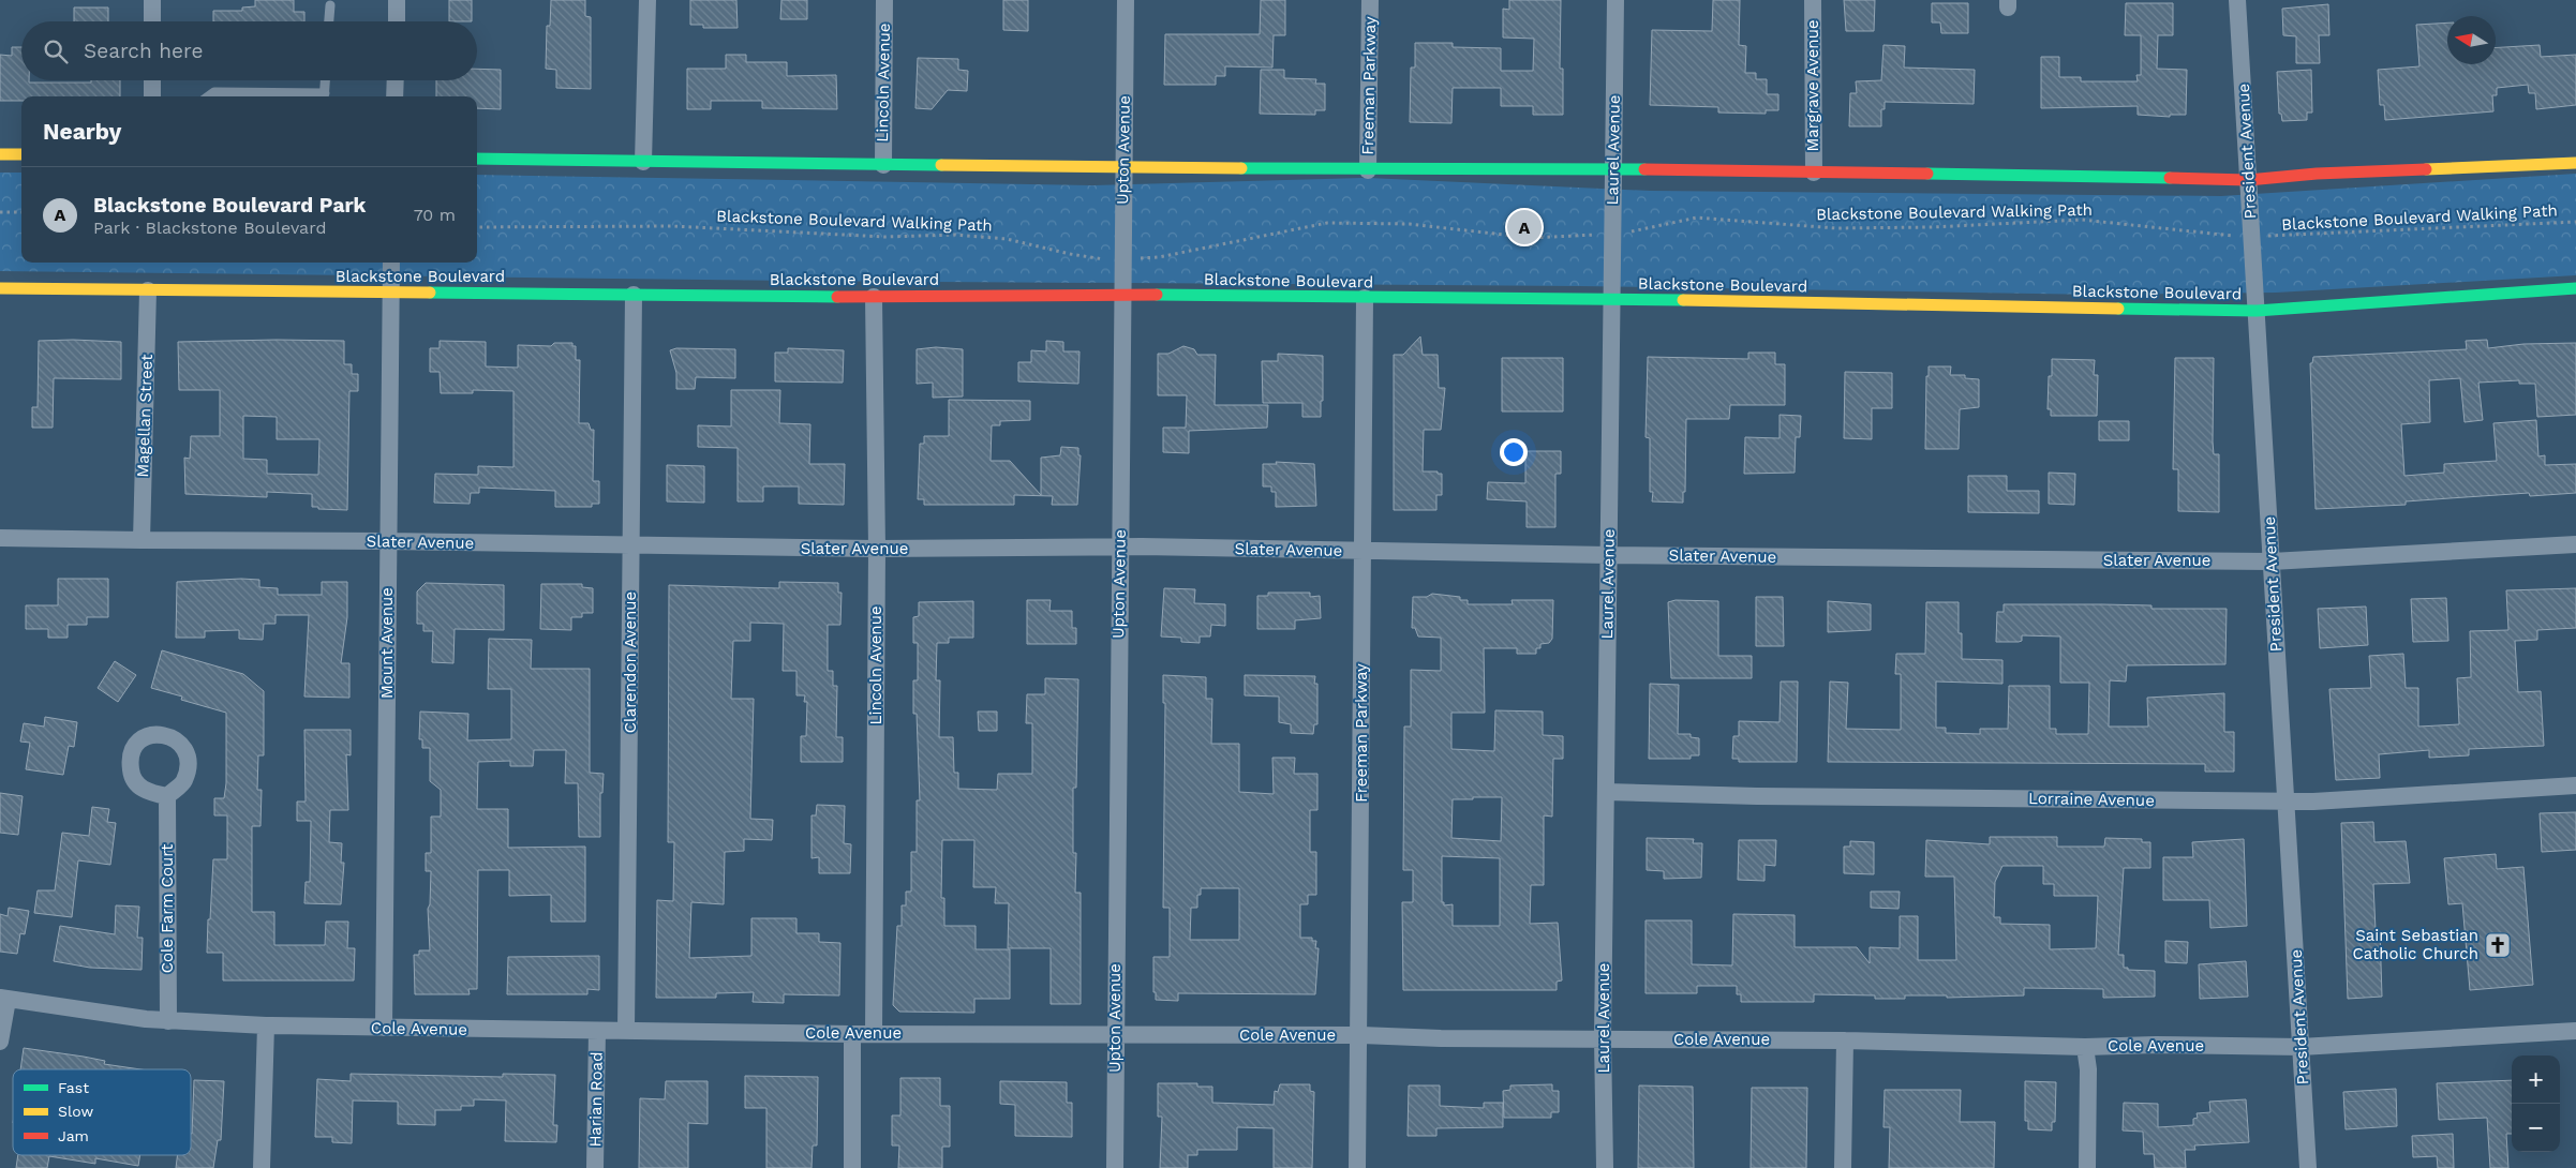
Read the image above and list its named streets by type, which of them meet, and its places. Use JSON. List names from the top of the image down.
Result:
{
  "streets": {
    "main road": ["Blackstone Boulevard"],
    "street": [
      "Lincoln Avenue",
      "Freeman Parkway",
      "Margrave Avenue",
      "Upton Avenue",
      "Laurel Avenue",
      "President Avenue",
      "Magellan Street",
      "Slater Avenue",
      "Mount Avenue",
      "Clarendon Avenue",
      "Lorraine Avenue",
      "Cole Farm Court",
      "Cole Avenue",
      "Harian Road"
    ],
    "path": ["Blackstone Boulevard Walking Path"]
  },
  "crossings": [
    ["Lincoln Avenue", "Blackstone Boulevard"],
    ["Lincoln Avenue", "Slater Avenue"],
    ["Lincoln Avenue", "Cole Avenue"],
    ["Freeman Parkway", "Blackstone Boulevard"],
    ["Freeman Parkway", "Slater Avenue"],
    ["Freeman Parkway", "Cole Avenue"],
    ["Upton Avenue", "Blackstone Boulevard Walking Path"],
    ["Upton Avenue", "Blackstone Boulevard"],
    ["Upton Avenue", "Slater Avenue"],
    ["Upton Avenue", "Cole Avenue"],
    ["Laurel Avenue", "Blackstone Boulevard Walking Path"],
    ["Laurel Avenue", "Blackstone Boulevard"],
    ["Laurel Avenue", "Slater Avenue"],
    ["Laurel Avenue", "Lorraine Avenue"],
    ["Laurel Avenue", "Cole Avenue"],
    ["President Avenue", "Blackstone Boulevard Walking Path"],
    ["President Avenue", "Blackstone Boulevard"],
    ["President Avenue", "Slater Avenue"],
    ["President Avenue", "Lorraine Avenue"],
    ["President Avenue", "Cole Avenue"],
    ["Blackstone Boulevard", "Magellan Street"],
    ["Blackstone Boulevard", "Mount Avenue"],
    ["Blackstone Boulevard", "Clarendon Avenue"],
    ["Magellan Street", "Slater Avenue"],
    ["Slater Avenue", "Mount Avenue"],
    ["Slater Avenue", "Clarendon Avenue"],
    ["Mount Avenue", "Cole Avenue"],
    ["Clarendon Avenue", "Cole Avenue"],
    ["Cole Farm Court", "Cole Avenue"],
    ["Cole Avenue", "Harian Road"]
  ],
  "places": {
    "church": ["Saint Sebastian Catholic Church"]
  },
  "legend": ["Fast", "Slow", "Jam"],
  "north": "left",
  "page": {
    "search": "Search here",
    "heading": "Nearby",
    "list": [
      {
        "mark": "A",
        "name": "Blackstone Boulevard Park",
        "note": "Park · Blackstone Boulevard",
        "value": "70 m"
      }
    ],
    "pins": "A",
    "map_buttons": ["+", "−"]
  }
}
